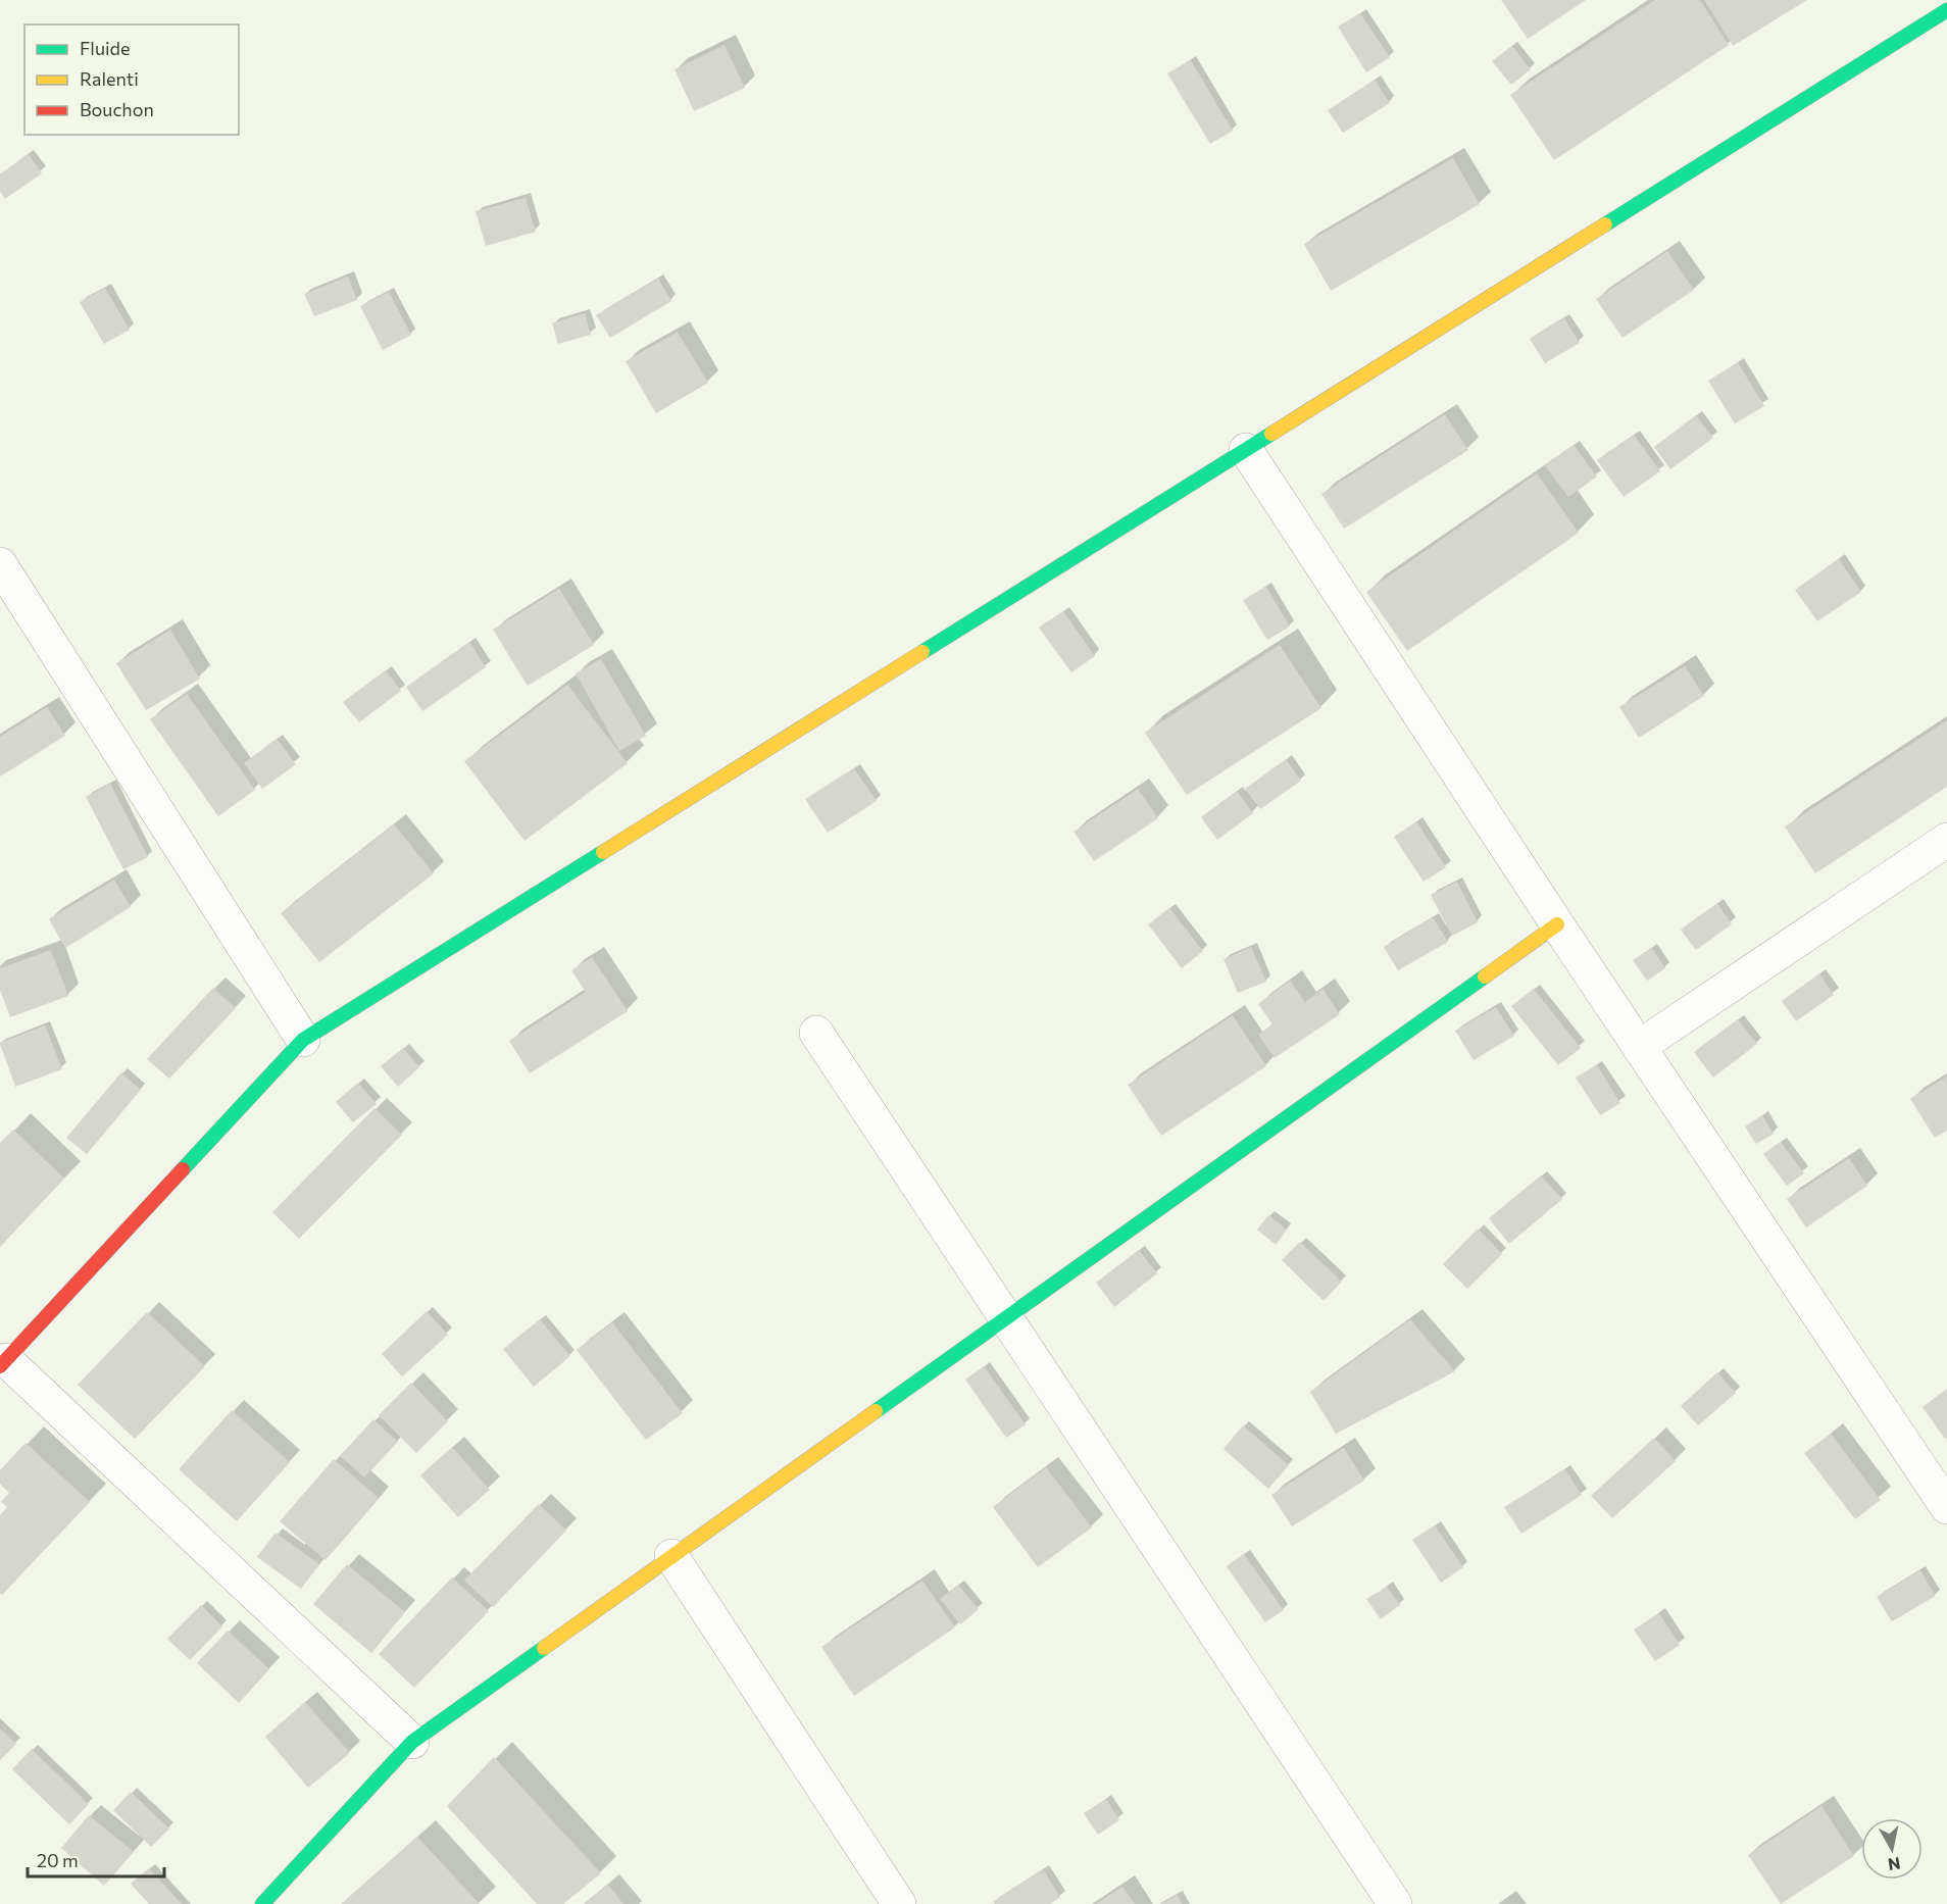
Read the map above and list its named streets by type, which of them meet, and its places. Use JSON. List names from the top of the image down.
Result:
{
  "legend": ["Fluide", "Ralenti", "Bouchon"],
  "scale_bar": "20 m",
  "north": "bottom"
}
